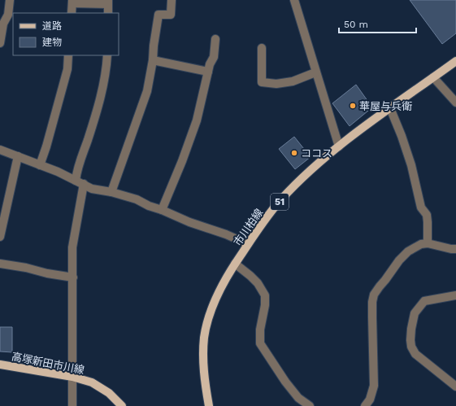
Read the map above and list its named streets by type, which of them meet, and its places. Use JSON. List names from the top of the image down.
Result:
{
  "streets": {
    "main road": ["51", "市川柏線", "高塚新田市川線"]
  },
  "places": ["華屋与兵衛", "ココス"],
  "legend": ["道路", "建物"],
  "scale_bar": "50 m"
}
